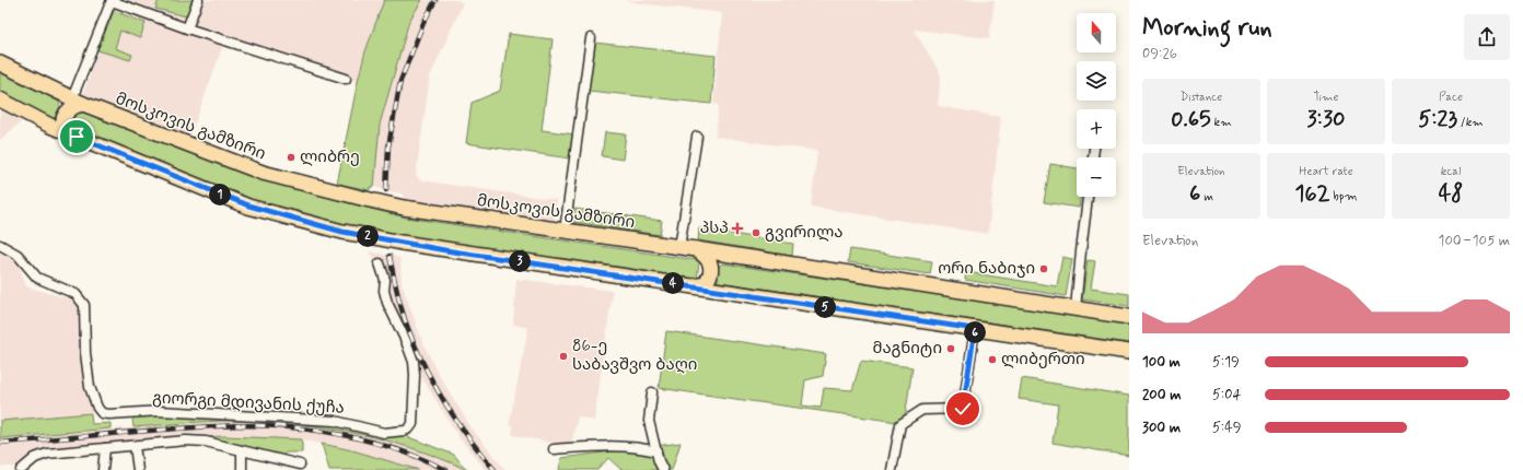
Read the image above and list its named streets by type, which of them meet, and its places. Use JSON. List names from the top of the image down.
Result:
{
  "streets": {
    "main road": ["მოსკოვის გამზირი"],
    "street": ["გიორგი მდივანის ქუჩა"]
  },
  "places": {
    "other": [
      "ლიბრე",
      "გვირილა",
      "ორი ნაბიჯი",
      "მაგნიტი",
      "86-ე საბავშვო ბაღი",
      "ლიბერთი"
    ],
    "health": ["პსპ"]
  },
  "north": "top",
  "page": {
    "heading": ["Morning run", "09:26"],
    "map_buttons": ["+", "−"],
    "stats": [
      ["Distance", "0.65 km"],
      ["Time", "3:30"],
      ["Pace", "5:23 /km"],
      ["Elevation", "6 m"],
      ["Heart rate", "162 bpm"],
      ["kcal", "48"]
    ],
    "pins": [
      "1",
      "2",
      "3",
      "4",
      "5",
      "6"
    ],
    "chart": ["Elevation", "100–105 m"],
    "list": [
      {
        "name": "100 m",
        "note": "5:19"
      },
      {
        "name": "200 m",
        "note": "5:04"
      },
      {
        "name": "300 m",
        "note": "5:49"
      }
    ]
  }
}
